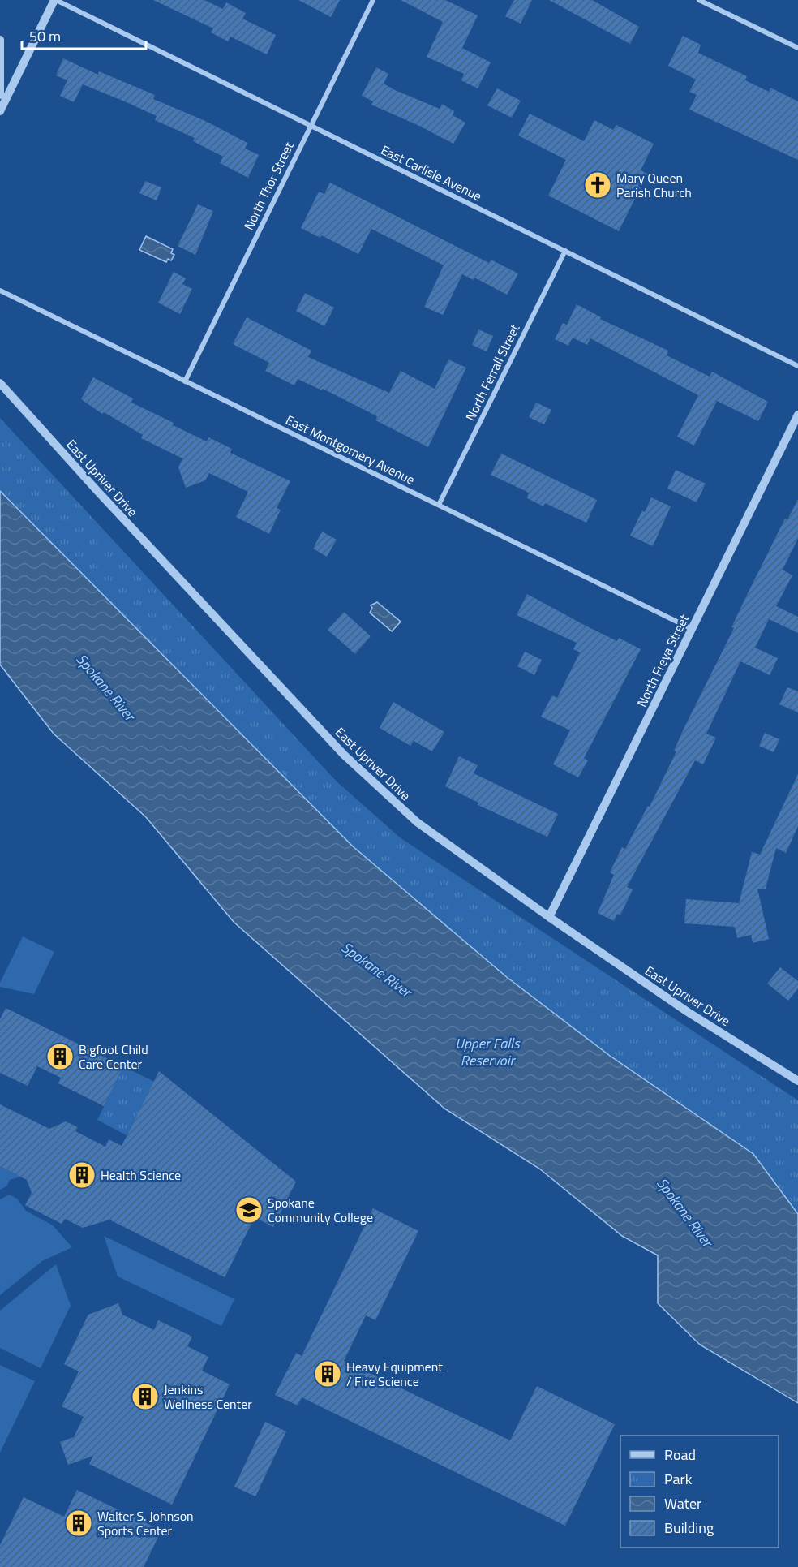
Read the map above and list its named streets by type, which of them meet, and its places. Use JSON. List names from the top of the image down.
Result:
{
  "streets": {
    "street": [
      "East Carlisle Avenue",
      "North Thor Street",
      "North Ferrall Street",
      "East Montgomery Avenue",
      "East Upriver Drive",
      "North Freya Street"
    ]
  },
  "crossings": [
    ["East Carlisle Avenue", "North Thor Street"],
    ["East Carlisle Avenue", "North Ferrall Street"],
    ["North Thor Street", "East Montgomery Avenue"],
    ["North Ferrall Street", "East Montgomery Avenue"],
    ["East Montgomery Avenue", "North Freya Street"],
    ["East Upriver Drive", "North Freya Street"]
  ],
  "water": ["Spokane River", "Upper Falls Reservoir"],
  "places": {
    "church": ["Mary Queen Parish Church"],
    "building": [
      "Bigfoot Child Care Center",
      "Health Science",
      "Heavy Equipment / Fire Science",
      "Jenkins Wellness Center",
      "Walter S. Johnson Sports Center"
    ],
    "school or university": ["Spokane Community College"]
  },
  "legend": [
    "Road",
    "Park",
    "Water",
    "Building"
  ],
  "scale_bar": "50 m"
}
